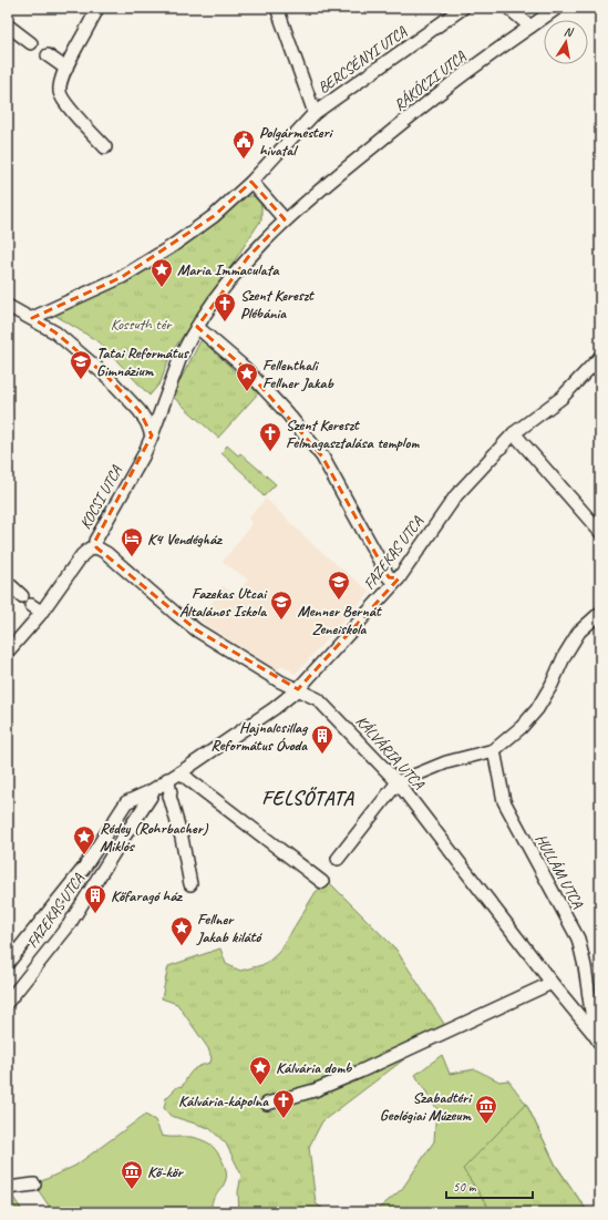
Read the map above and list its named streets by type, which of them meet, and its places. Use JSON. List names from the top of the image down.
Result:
{
  "streets": {
    "street": [
      "BERCSÉNYI UTCA",
      "RÁKÓCZI UTCA",
      "KOCSI UTCA",
      "FAZEKAS UTCA",
      "KÁLVÁRIA UTCA",
      "HULLÁM UTCA"
    ]
  },
  "crossings": [
    ["KOCSI UTCA", "KÁLVÁRIA UTCA"],
    ["FAZEKAS UTCA", "KÁLVÁRIA UTCA"],
    ["KÁLVÁRIA UTCA", "HULLÁM UTCA"]
  ],
  "districts": ["FELSŐTATA"],
  "parks": ["Kossuth tér"],
  "places": {
    "public building": ["Polgármesteri hivatal"],
    "place": [
      "Maria Immaculata",
      "Fellenthali Fellner Jakab",
      "Rédey (Rohrbacher) Miklós",
      "Fellner Jakab kilátó",
      "Kálvária domb"
    ],
    "church": ["Szent Kereszt Plébánia", "Szent Kereszt Felmagasztalása templom", "Kálvária-kápolna"],
    "school or university": ["Tatai Református Gimnázium", "Menner Bernát Zeneiskola", "Fazekas Utcai Általános Iskola"],
    "hotel": ["K4 Vendégház"],
    "building": ["Hajnalcsillag Református Óvoda", "Kőfaragó ház"],
    "museum": ["Szabadtéri Geológiai Múzeum", "Kő-kör"]
  },
  "scale_bar": "50 m",
  "north": "top"
}
